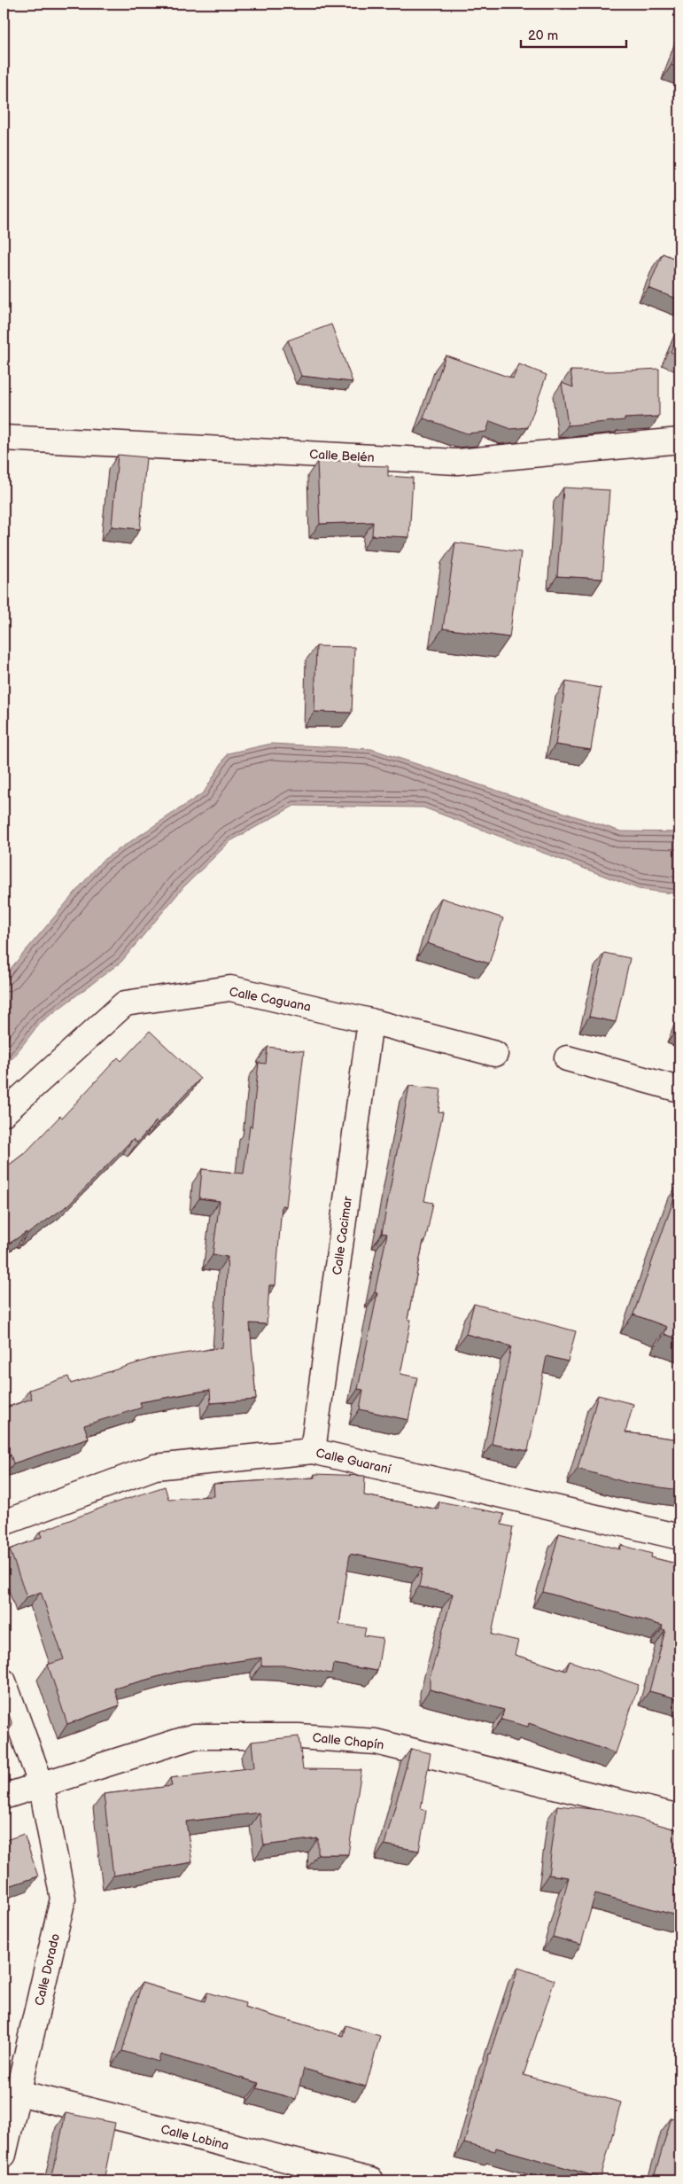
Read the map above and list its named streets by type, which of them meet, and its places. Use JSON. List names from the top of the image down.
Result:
{
  "streets": {
    "street": [
      "Calle Belén",
      "Calle Caguana",
      "Calle Cacimar",
      "Calle Guaraní",
      "Calle Chapín",
      "Calle Dorado",
      "Calle Lobina"
    ]
  },
  "crossings": [
    ["Calle Caguana", "Calle Cacimar"],
    ["Calle Cacimar", "Calle Guaraní"],
    ["Calle Chapín", "Calle Dorado"],
    ["Calle Dorado", "Calle Lobina"]
  ],
  "scale_bar": "20 m"
}
